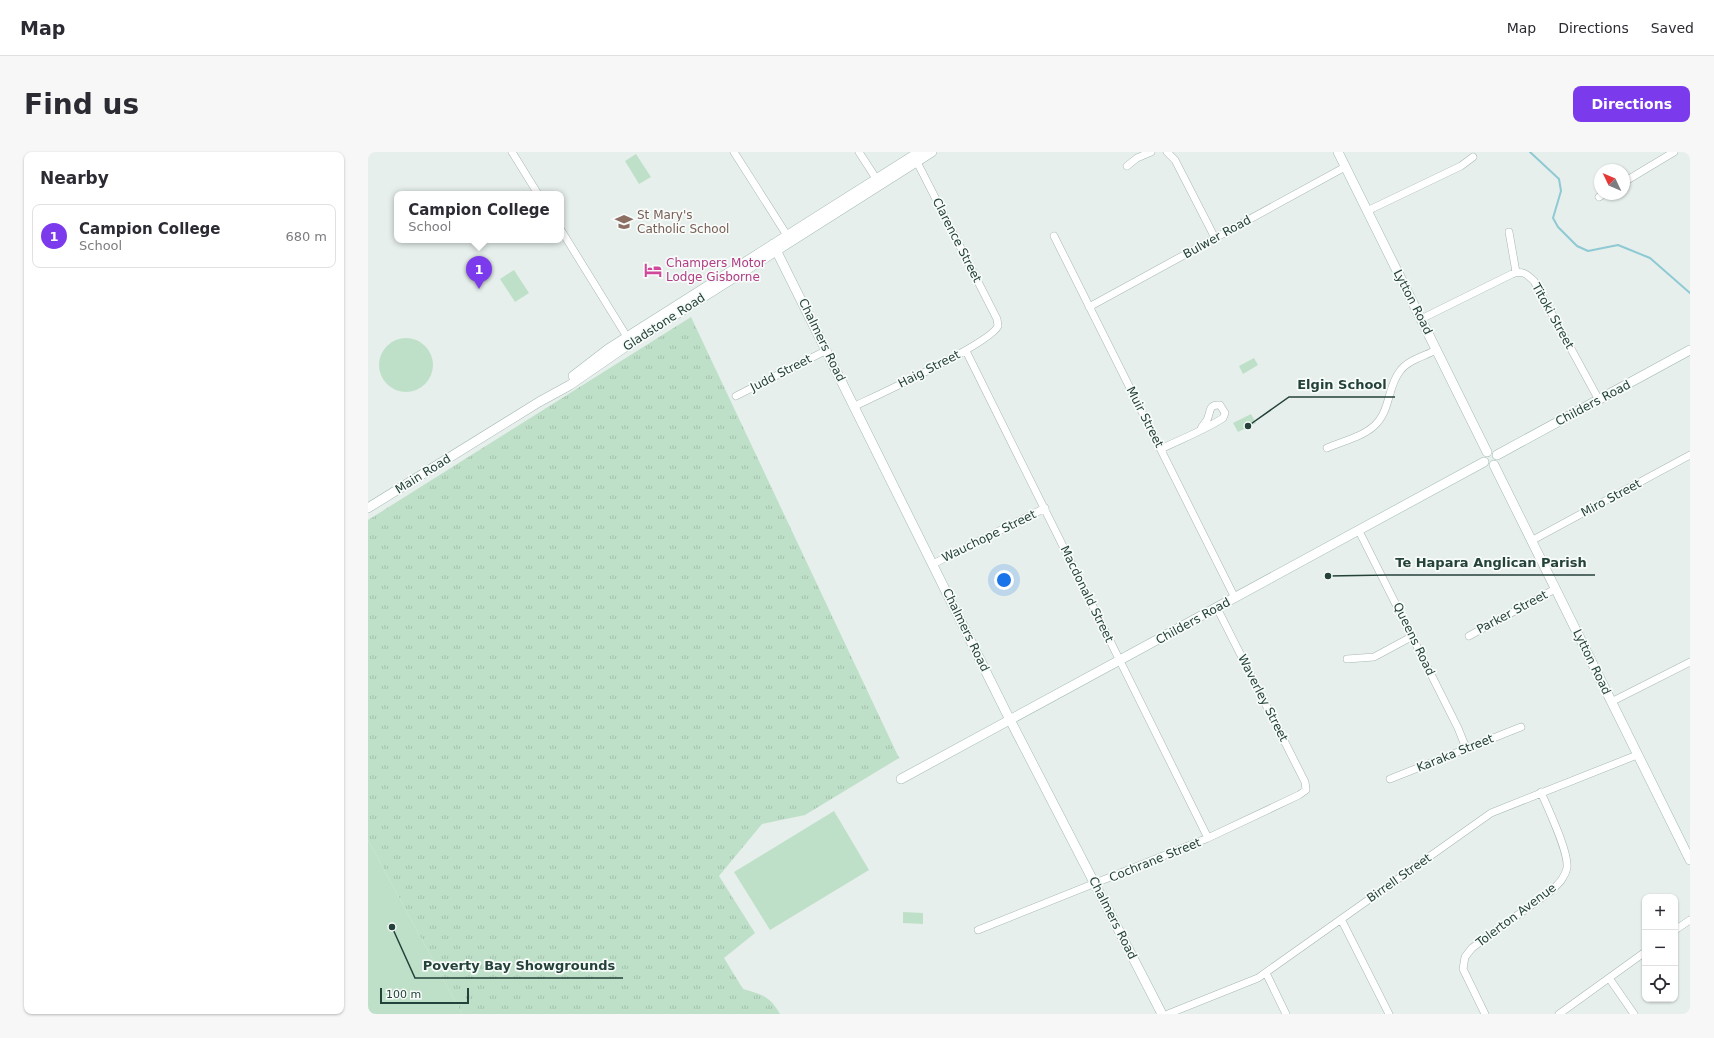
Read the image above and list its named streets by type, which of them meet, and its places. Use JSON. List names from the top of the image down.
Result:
{
  "streets": {
    "street": [
      "Bulwer Road",
      "Clarence Street",
      "Lytton Road",
      "Titoki Street",
      "Gladstone Road",
      "Chalmers Road",
      "Haig Street",
      "Judd Street",
      "Childers Road",
      "Muir Street",
      "Main Road",
      "Miro Street",
      "Wauchope Street",
      "Macdonald Street",
      "Parker Street",
      "Queens Road",
      "Waverley Street",
      "Karaka Street",
      "Cochrane Street",
      "Birrell Street",
      "Tolerton Avenue"
    ]
  },
  "crossings": [
    ["Bulwer Road", "Lytton Road"],
    ["Bulwer Road", "Muir Street"],
    ["Clarence Street", "Gladstone Road"],
    ["Clarence Street", "Haig Street"],
    ["Lytton Road", "Childers Road"],
    ["Lytton Road", "Miro Street"],
    ["Lytton Road", "Parker Street"],
    ["Lytton Road", "Birrell Street"],
    ["Titoki Street", "Childers Road"],
    ["Gladstone Road", "Chalmers Road"],
    ["Gladstone Road", "Main Road"],
    ["Chalmers Road", "Haig Street"],
    ["Chalmers Road", "Judd Street"],
    ["Chalmers Road", "Childers Road"],
    ["Chalmers Road", "Wauchope Street"],
    ["Chalmers Road", "Cochrane Street"],
    ["Haig Street", "Macdonald Street"],
    ["Childers Road", "Muir Street"],
    ["Childers Road", "Macdonald Street"],
    ["Childers Road", "Queens Road"],
    ["Childers Road", "Waverley Street"],
    ["Wauchope Street", "Macdonald Street"],
    ["Macdonald Street", "Cochrane Street"],
    ["Queens Road", "Karaka Street"],
    ["Waverley Street", "Cochrane Street"],
    ["Birrell Street", "Tolerton Avenue"]
  ],
  "places": {
    "school or university": ["St Mary's Catholic School"],
    "hotel": ["Champers Motor Lodge Gisborne"],
    "other": ["Elgin School", "Te Hapara Anglican Parish", "Poverty Bay Showgrounds"]
  },
  "scale_bar": "100 m",
  "north": "top left",
  "page": {
    "header": "Map",
    "nav": ["Map", "Directions", "Saved"],
    "buttons": "Directions",
    "title": "Find us",
    "heading": "Nearby",
    "popup": ["Campion College", "School"],
    "list": [
      {
        "mark": "1",
        "name": "Campion College",
        "note": "School",
        "value": "680 m"
      }
    ],
    "pins": "1",
    "map_buttons": ["+", "−"],
    "scale": "100 m"
  }
}
